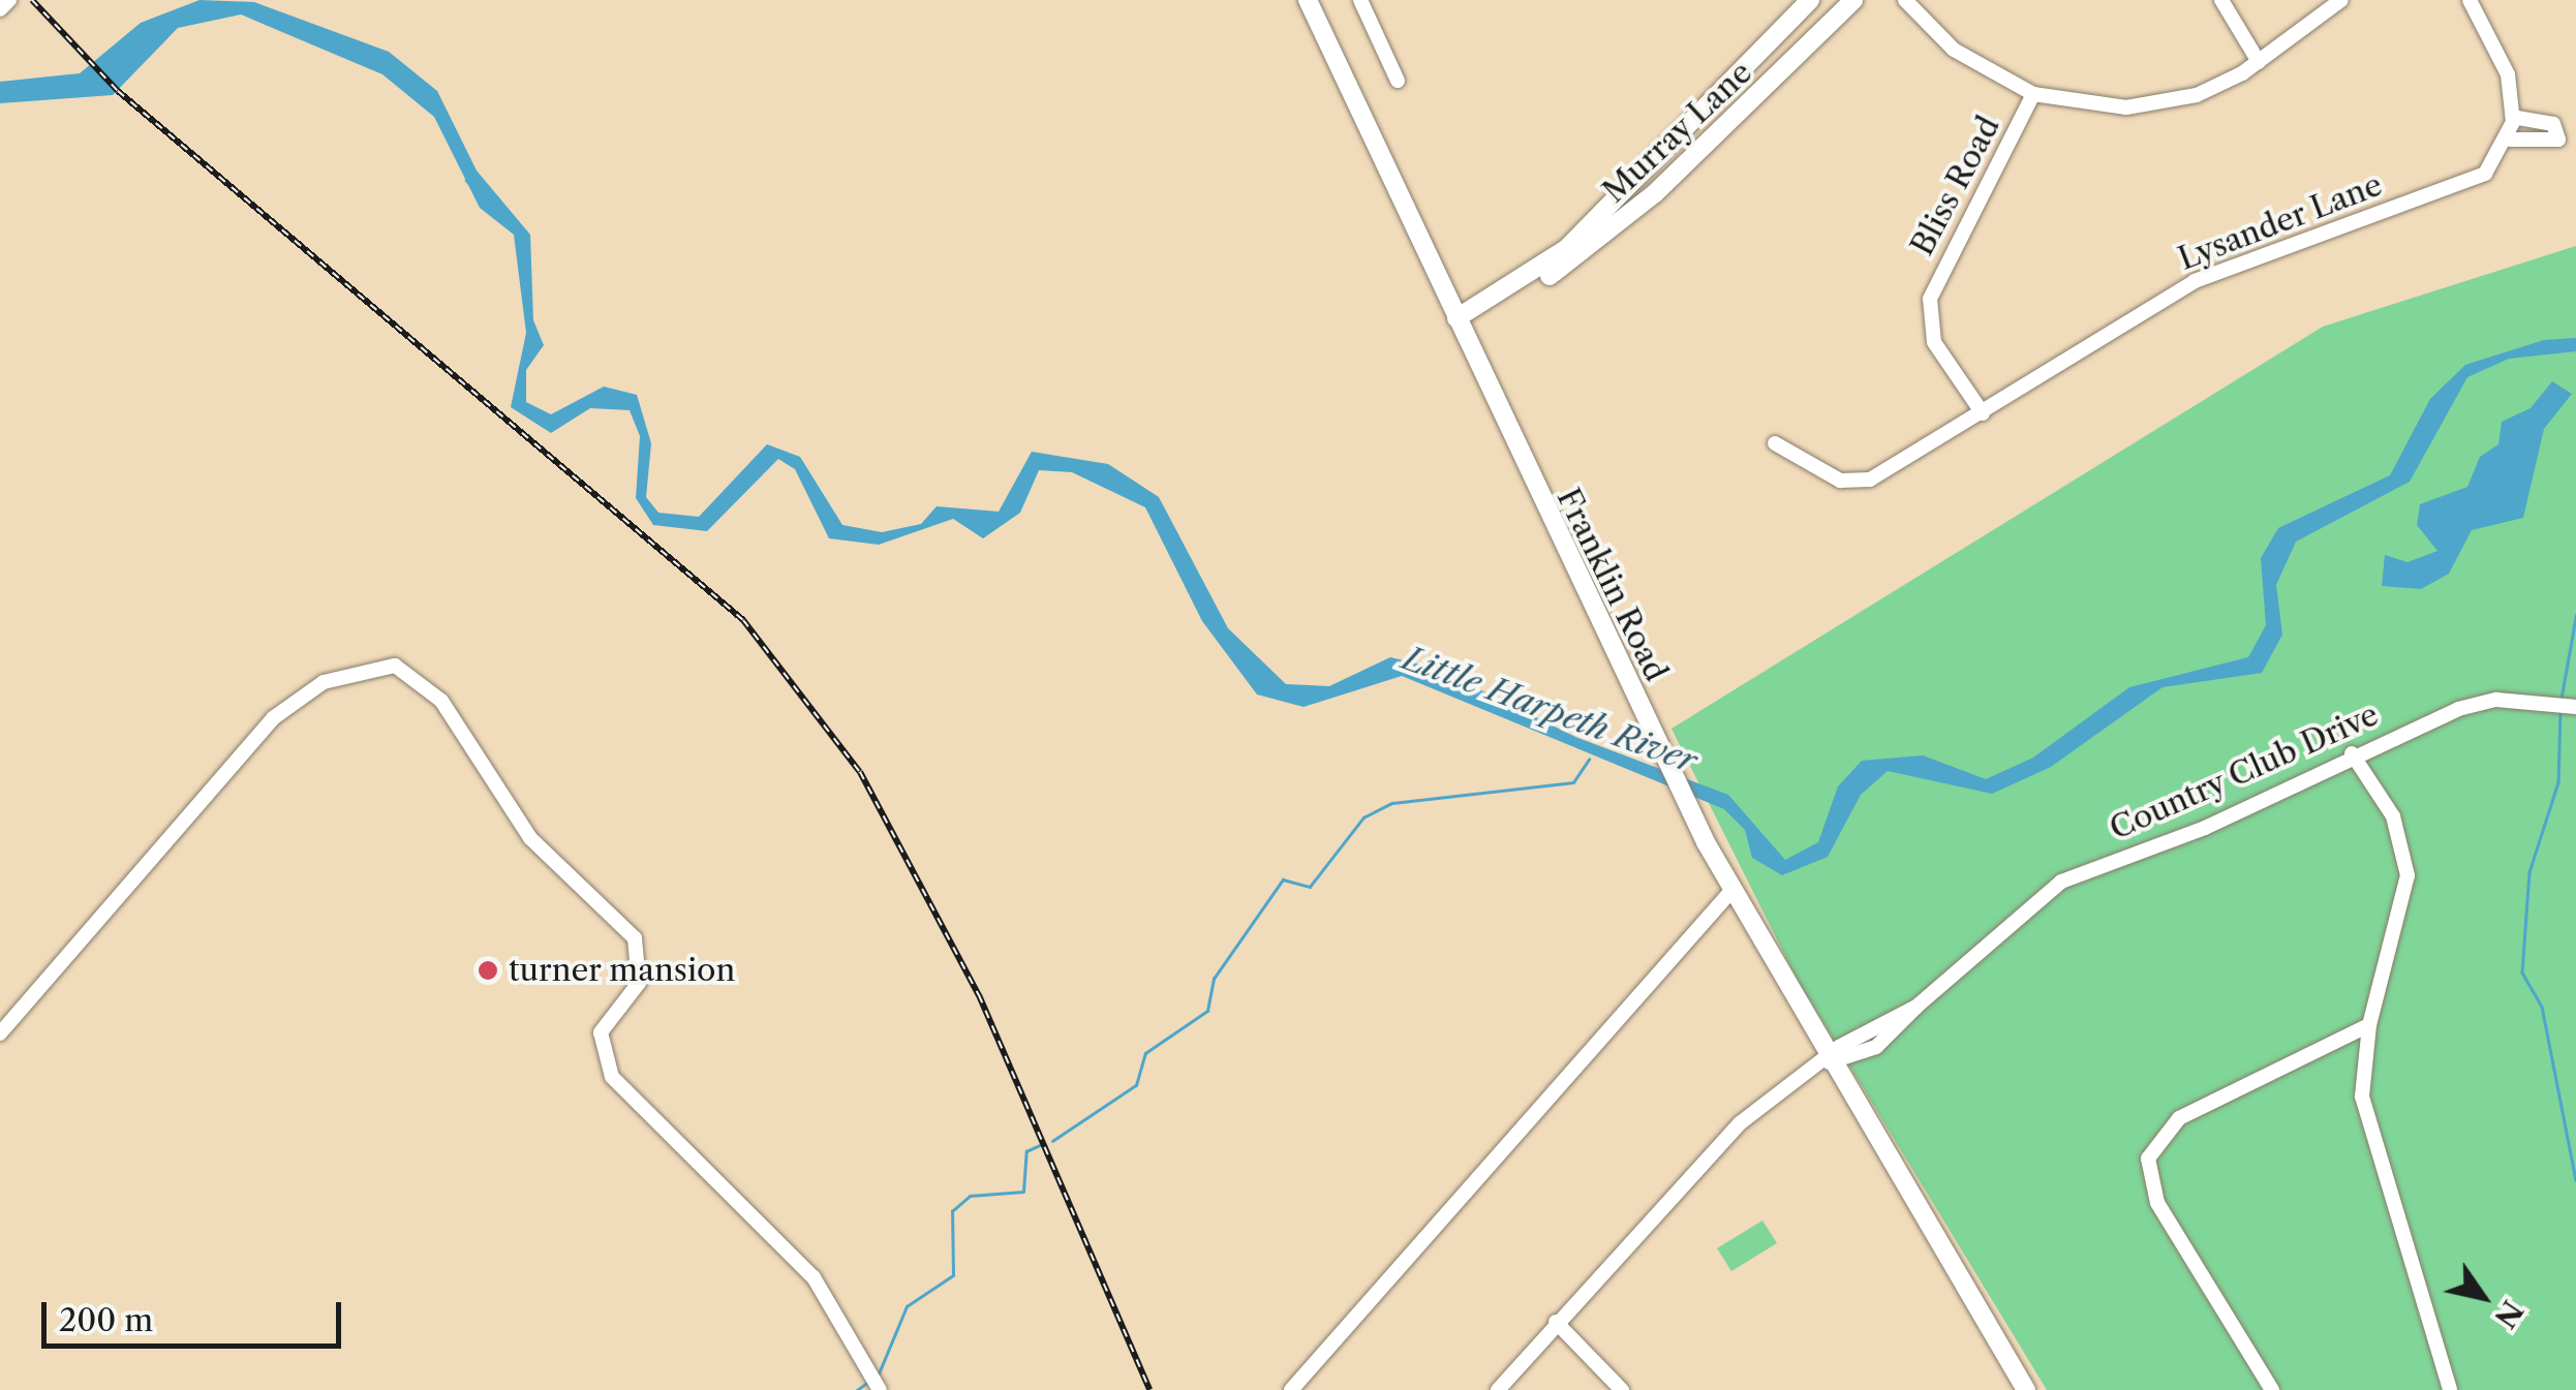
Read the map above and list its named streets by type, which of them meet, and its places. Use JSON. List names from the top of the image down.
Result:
{
  "streets": {
    "main road": ["Murray Lane", "Franklin Road"],
    "street": ["Bliss Road", "Lysander Lane", "Country Club Drive"]
  },
  "crossings": [
    ["Murray Lane", "Franklin Road"],
    ["Bliss Road", "Lysander Lane"],
    ["Franklin Road", "Country Club Drive"]
  ],
  "water": ["Little Harpeth River"],
  "places": ["turner mansion"],
  "scale_bar": "200 m",
  "north": "bottom right"
}
